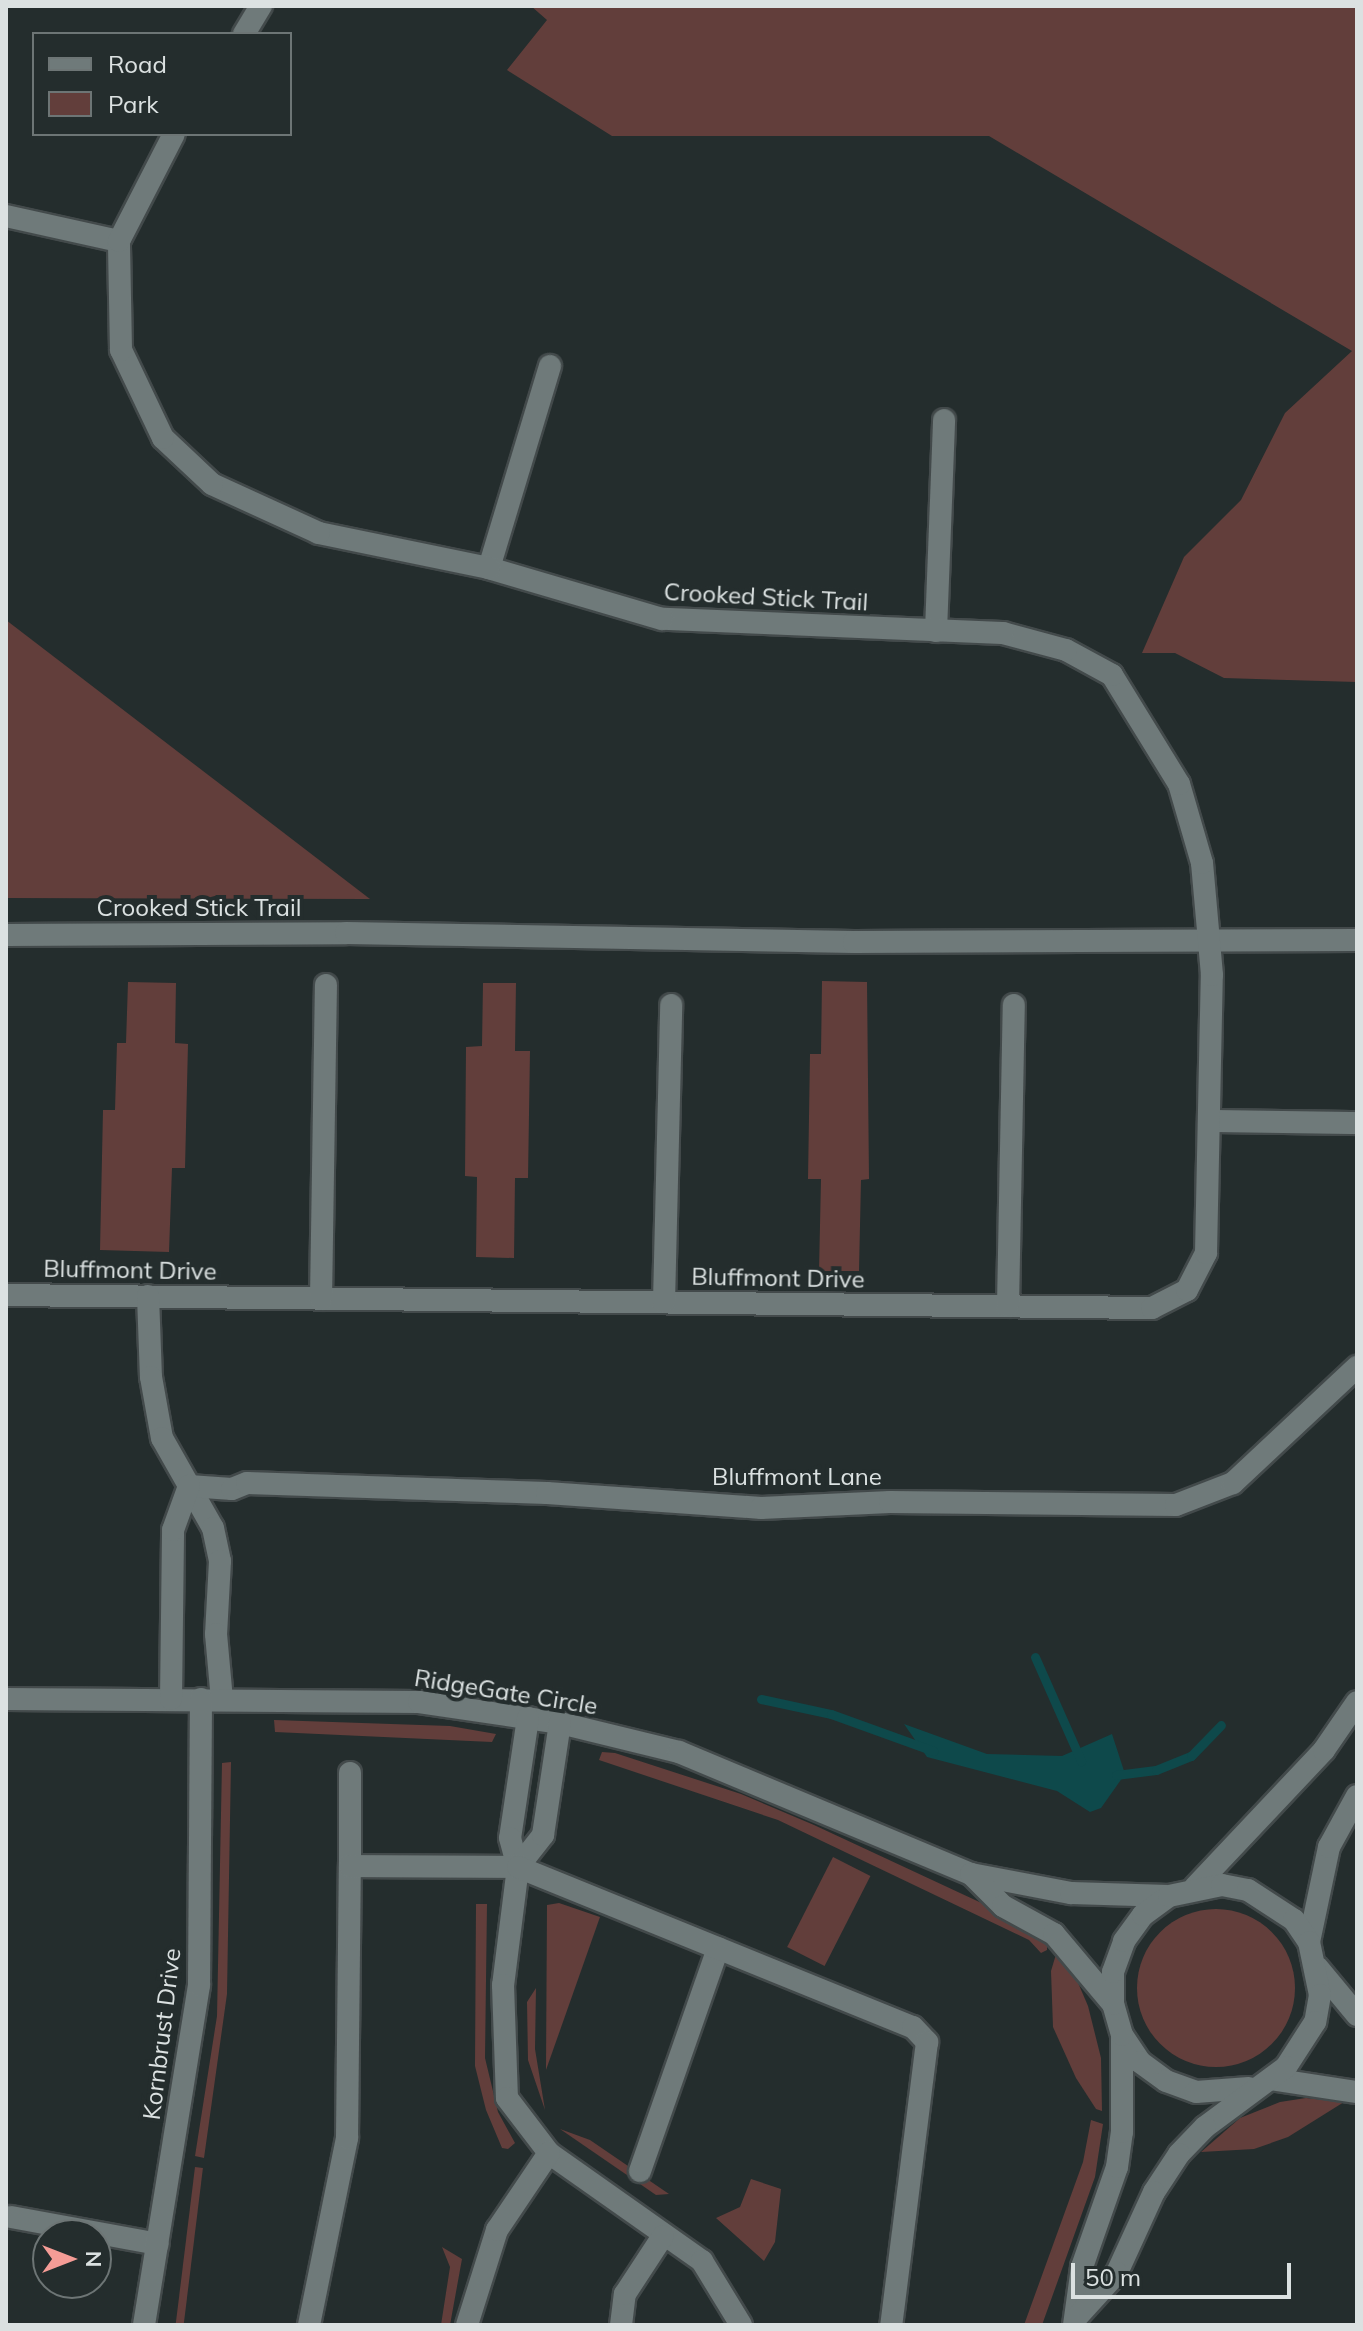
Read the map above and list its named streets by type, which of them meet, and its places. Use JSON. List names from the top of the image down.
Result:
{
  "streets": {
    "street": [
      "Crooked Stick Trail",
      "Bluffmont Drive",
      "Bluffmont Lane",
      "RidgeGate Circle",
      "Kornbrust Drive"
    ]
  },
  "crossings": [
    ["Crooked Stick Trail", "Bluffmont Drive"],
    ["Bluffmont Drive", "Kornbrust Drive"],
    ["Bluffmont Lane", "Kornbrust Drive"],
    ["RidgeGate Circle", "Kornbrust Drive"]
  ],
  "legend": ["Road", "Park"],
  "scale_bar": "50 m",
  "north": "right"
}
